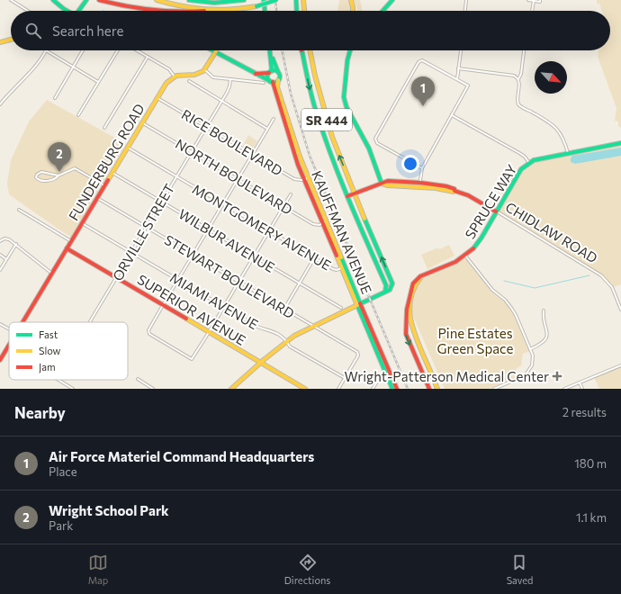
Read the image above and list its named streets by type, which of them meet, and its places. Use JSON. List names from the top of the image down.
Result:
{
  "streets": {
    "main road": [
      "SR 444",
      "FUNDERBURG ROAD",
      "SPRUCE WAY",
      "KAUFFMAN AVENUE",
      "CHIDLAW ROAD",
      "SUPERIOR AVENUE"
    ],
    "street": [
      "RICE BOULEVARD",
      "NORTH BOULEVARD",
      "MONTGOMERY AVENUE",
      "ORVILLE STREET",
      "WILBUR AVENUE",
      "STEWART BOULEVARD",
      "MIAMI AVENUE"
    ]
  },
  "crossings": [
    ["RICE BOULEVARD", "FUNDERBURG ROAD"],
    ["RICE BOULEVARD", "ORVILLE STREET"],
    ["RICE BOULEVARD", "KAUFFMAN AVENUE"],
    ["FUNDERBURG ROAD", "NORTH BOULEVARD"],
    ["FUNDERBURG ROAD", "MONTGOMERY AVENUE"],
    ["FUNDERBURG ROAD", "WILBUR AVENUE"],
    ["FUNDERBURG ROAD", "STEWART BOULEVARD"],
    ["FUNDERBURG ROAD", "MIAMI AVENUE"],
    ["FUNDERBURG ROAD", "SUPERIOR AVENUE"],
    ["NORTH BOULEVARD", "ORVILLE STREET"],
    ["NORTH BOULEVARD", "KAUFFMAN AVENUE"],
    ["SPRUCE WAY", "CHIDLAW ROAD"],
    ["MONTGOMERY AVENUE", "ORVILLE STREET"],
    ["MONTGOMERY AVENUE", "KAUFFMAN AVENUE"],
    ["ORVILLE STREET", "WILBUR AVENUE"],
    ["ORVILLE STREET", "STEWART BOULEVARD"],
    ["ORVILLE STREET", "MIAMI AVENUE"],
    ["ORVILLE STREET", "SUPERIOR AVENUE"],
    ["STEWART BOULEVARD", "MIAMI AVENUE"]
  ],
  "parks": ["Pine Estates Green Space"],
  "places": {
    "health": ["Wright-Patterson Medical Center"]
  },
  "legend": ["Fast", "Slow", "Jam"],
  "north": "bottom right",
  "page": {
    "search": "Search here",
    "pins": ["1", "2"],
    "heading": ["Nearby", "2 results"],
    "list": [
      {
        "mark": "1",
        "name": "Air Force Materiel Command Headquarters",
        "note": "Place",
        "value": "180 m"
      },
      {
        "mark": "2",
        "name": "Wright School Park",
        "note": "Park",
        "value": "1.1 km"
      }
    ],
    "nav": ["Map", "Directions", "Saved"]
  }
}
